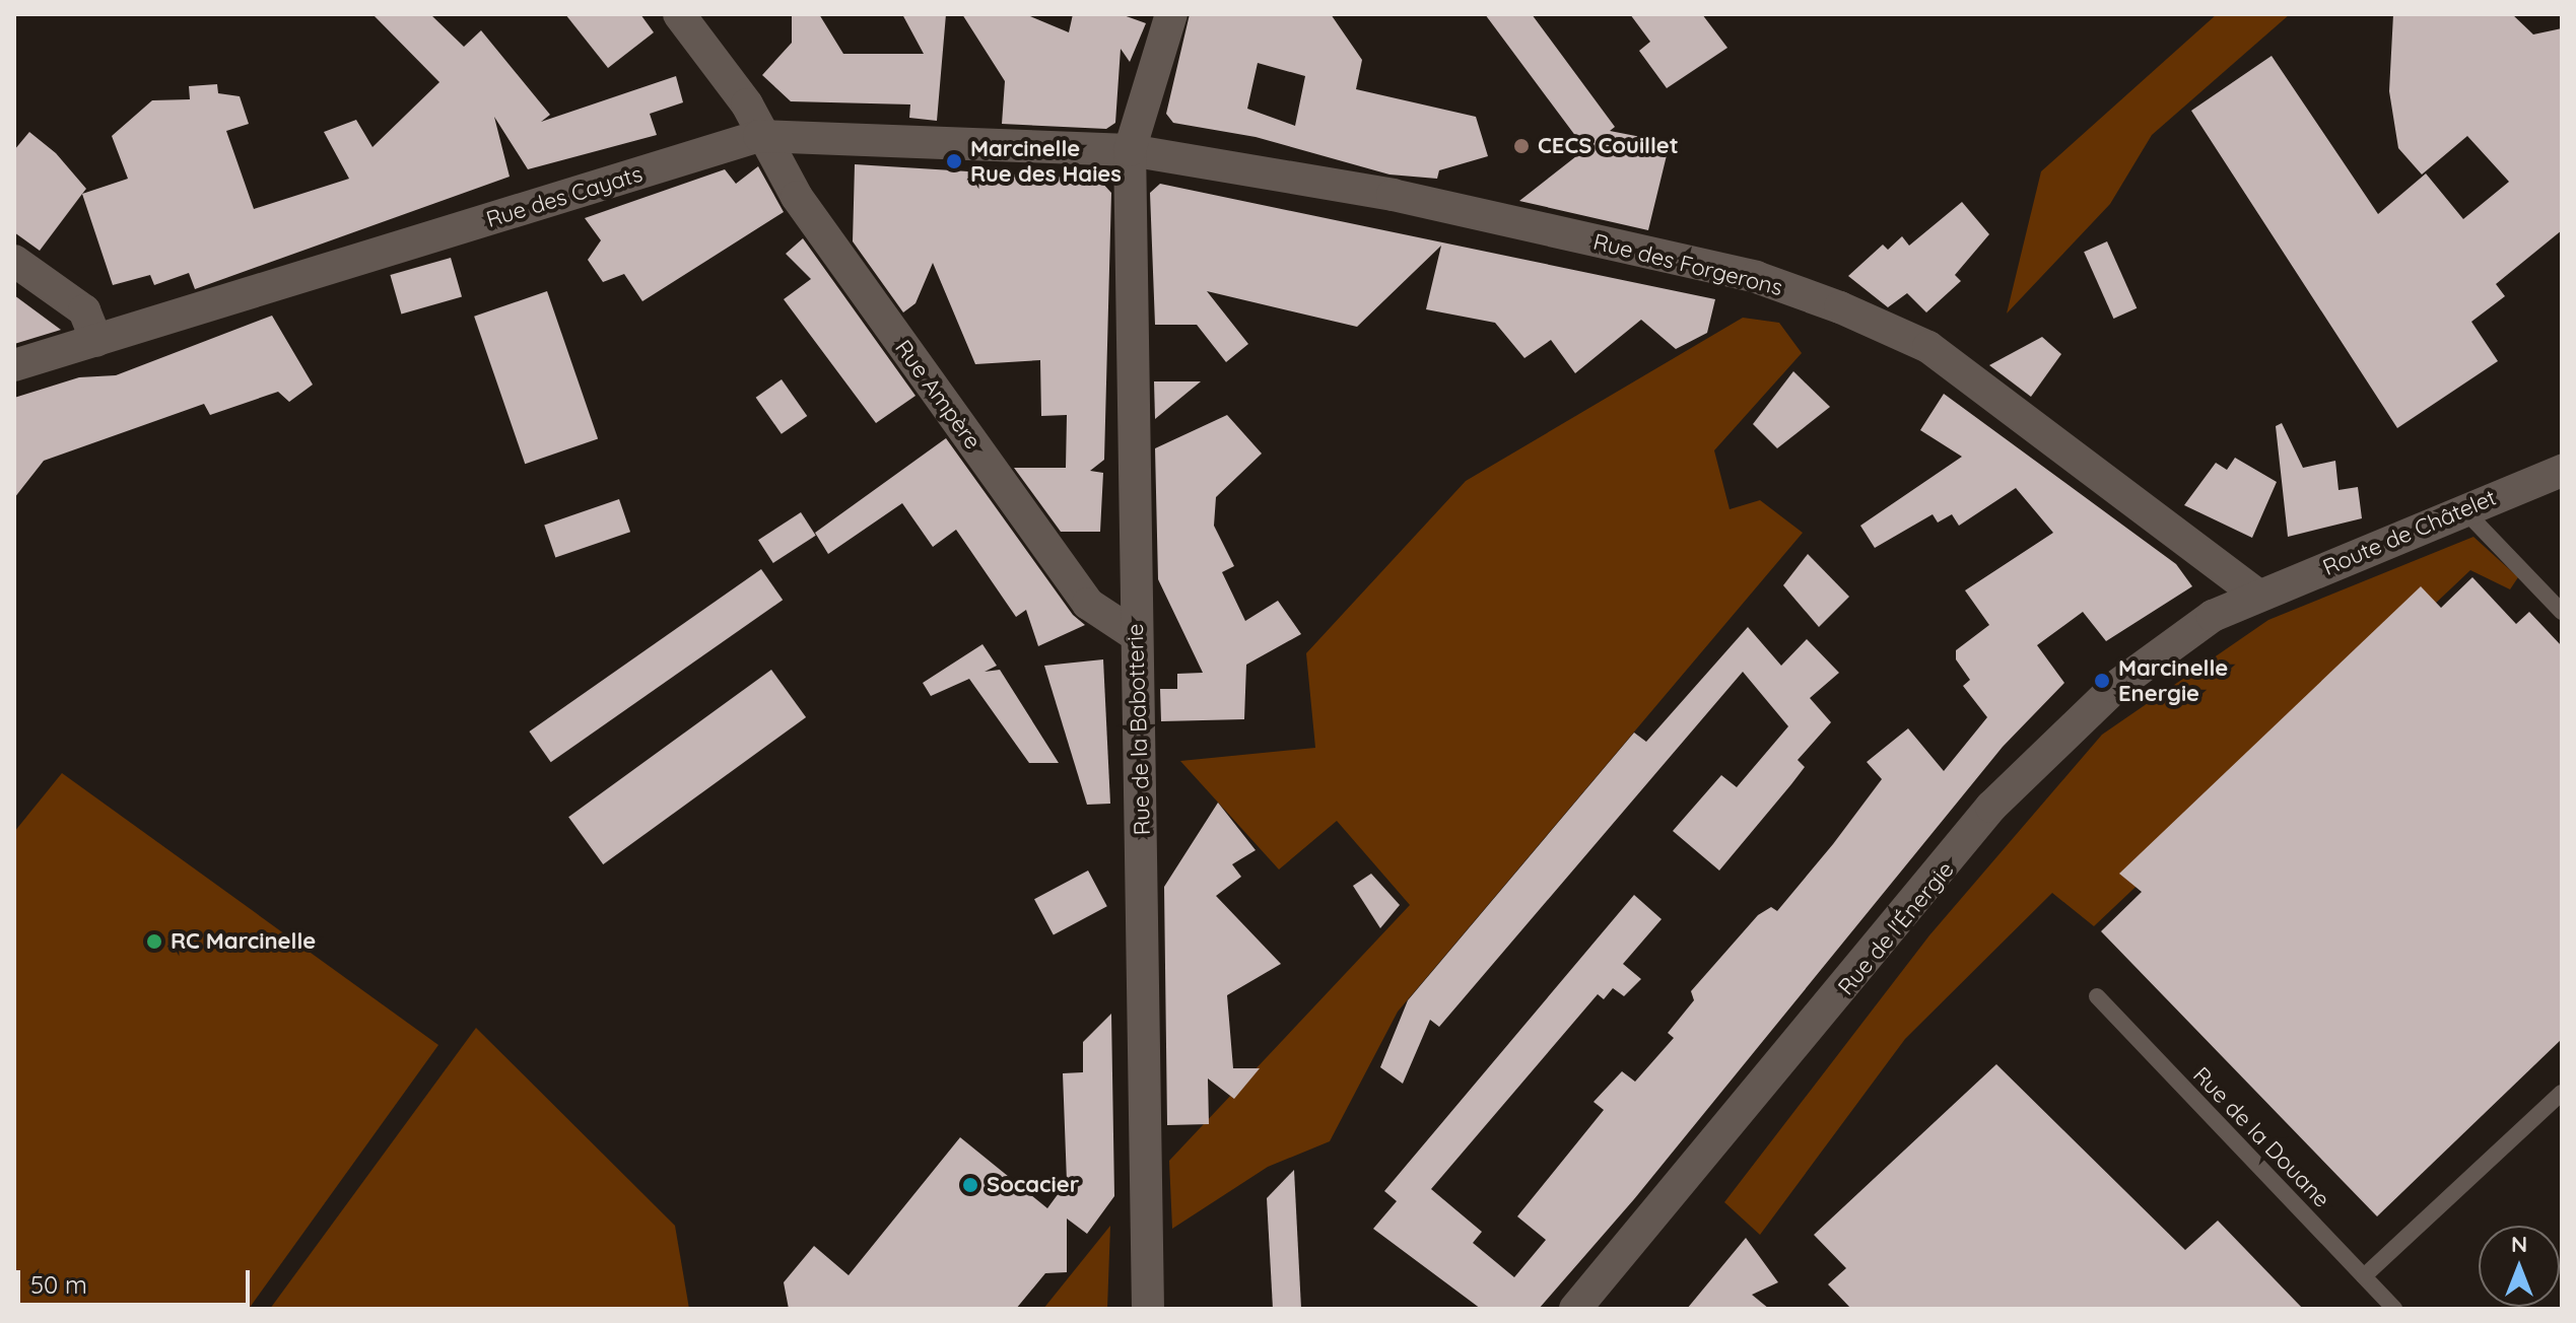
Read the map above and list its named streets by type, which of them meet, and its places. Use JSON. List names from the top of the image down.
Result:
{
  "streets": {
    "street": [
      "Rue des Cayats",
      "Rue des Forgerons",
      "Rue Ampère",
      "Route de Châtelet",
      "Rue de la Babotterie",
      "Rue de l'Énergie"
    ],
    "lane": ["Rue de la Douane"]
  },
  "crossings": [
    ["Rue des Cayats", "Rue des Forgerons"],
    ["Rue des Cayats", "Rue Ampère"],
    ["Rue des Cayats", "Rue de la Babotterie"],
    ["Rue des Forgerons", "Route de Châtelet"],
    ["Rue des Forgerons", "Rue de la Babotterie"],
    ["Rue des Forgerons", "Rue de l'Énergie"],
    ["Rue Ampère", "Rue de la Babotterie"],
    ["Route de Châtelet", "Rue de l'Énergie"]
  ],
  "places": [
    "CECS Couillet",
    "Marcinelle Rue des Haies",
    "Marcinelle Energie",
    "RC Marcinelle",
    "Socacier"
  ],
  "scale_bar": "50 m",
  "north": "top"
}
